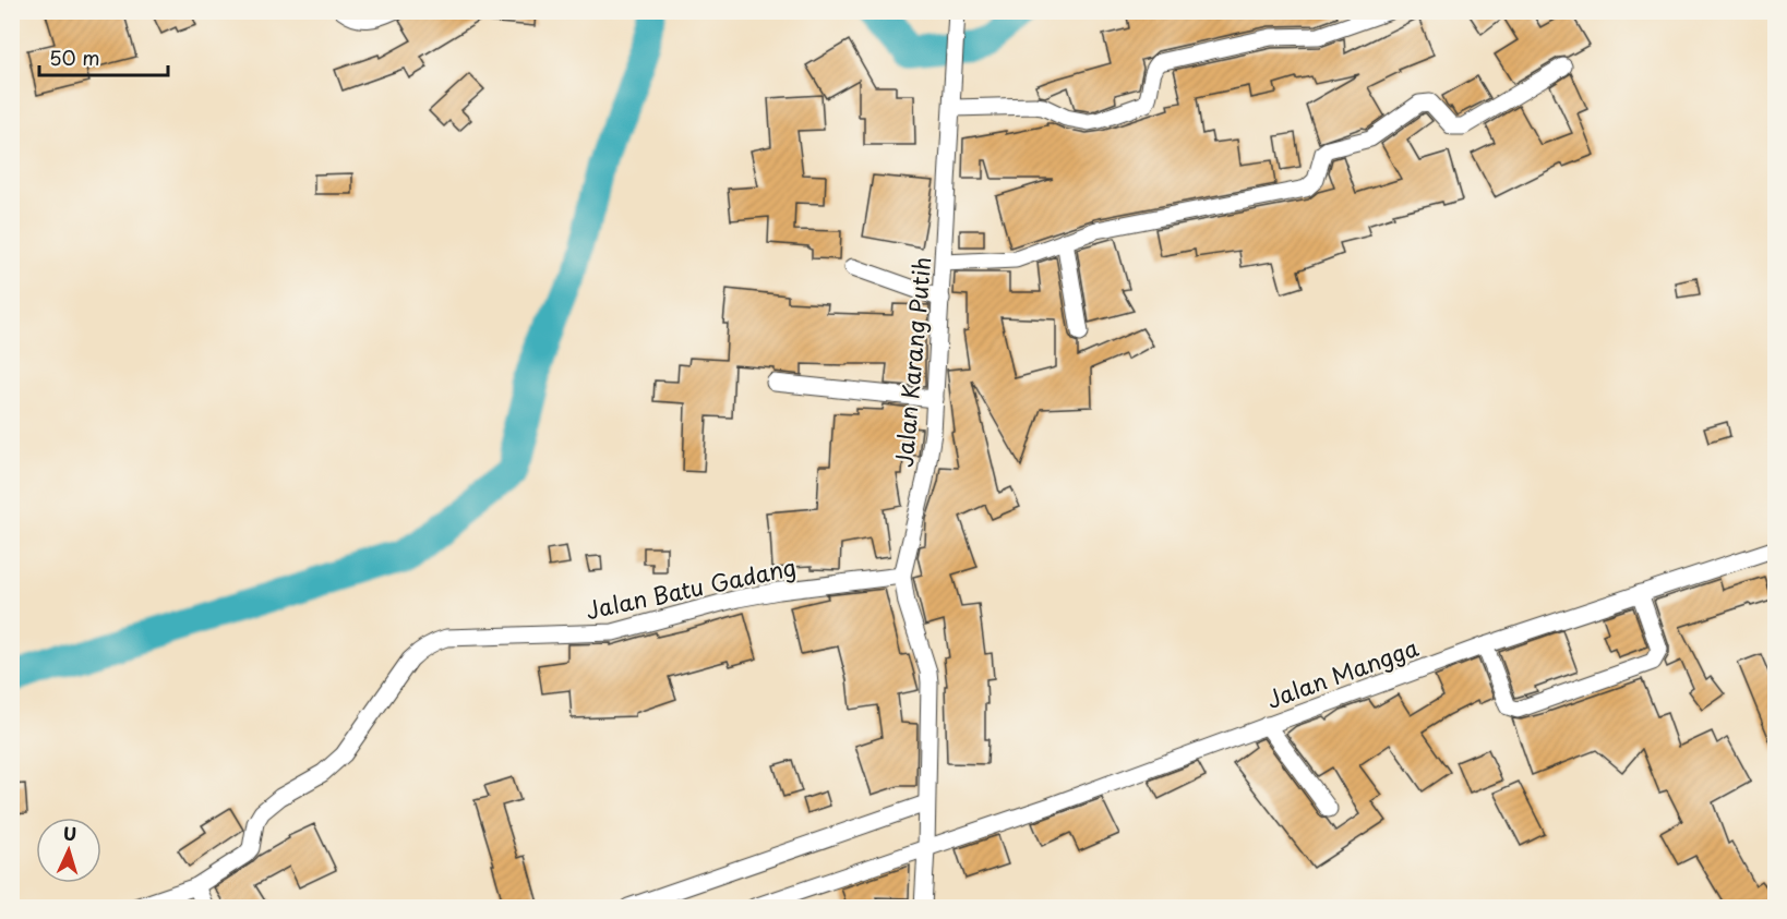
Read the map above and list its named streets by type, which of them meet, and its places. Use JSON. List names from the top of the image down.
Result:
{
  "streets": {
    "street": ["Jalan Karang Putih", "Jalan Batu Gadang", "Jalan Mangga"]
  },
  "crossings": [
    ["Jalan Karang Putih", "Jalan Batu Gadang"],
    ["Jalan Karang Putih", "Jalan Mangga"]
  ],
  "scale_bar": "50 m",
  "north": "top"
}
